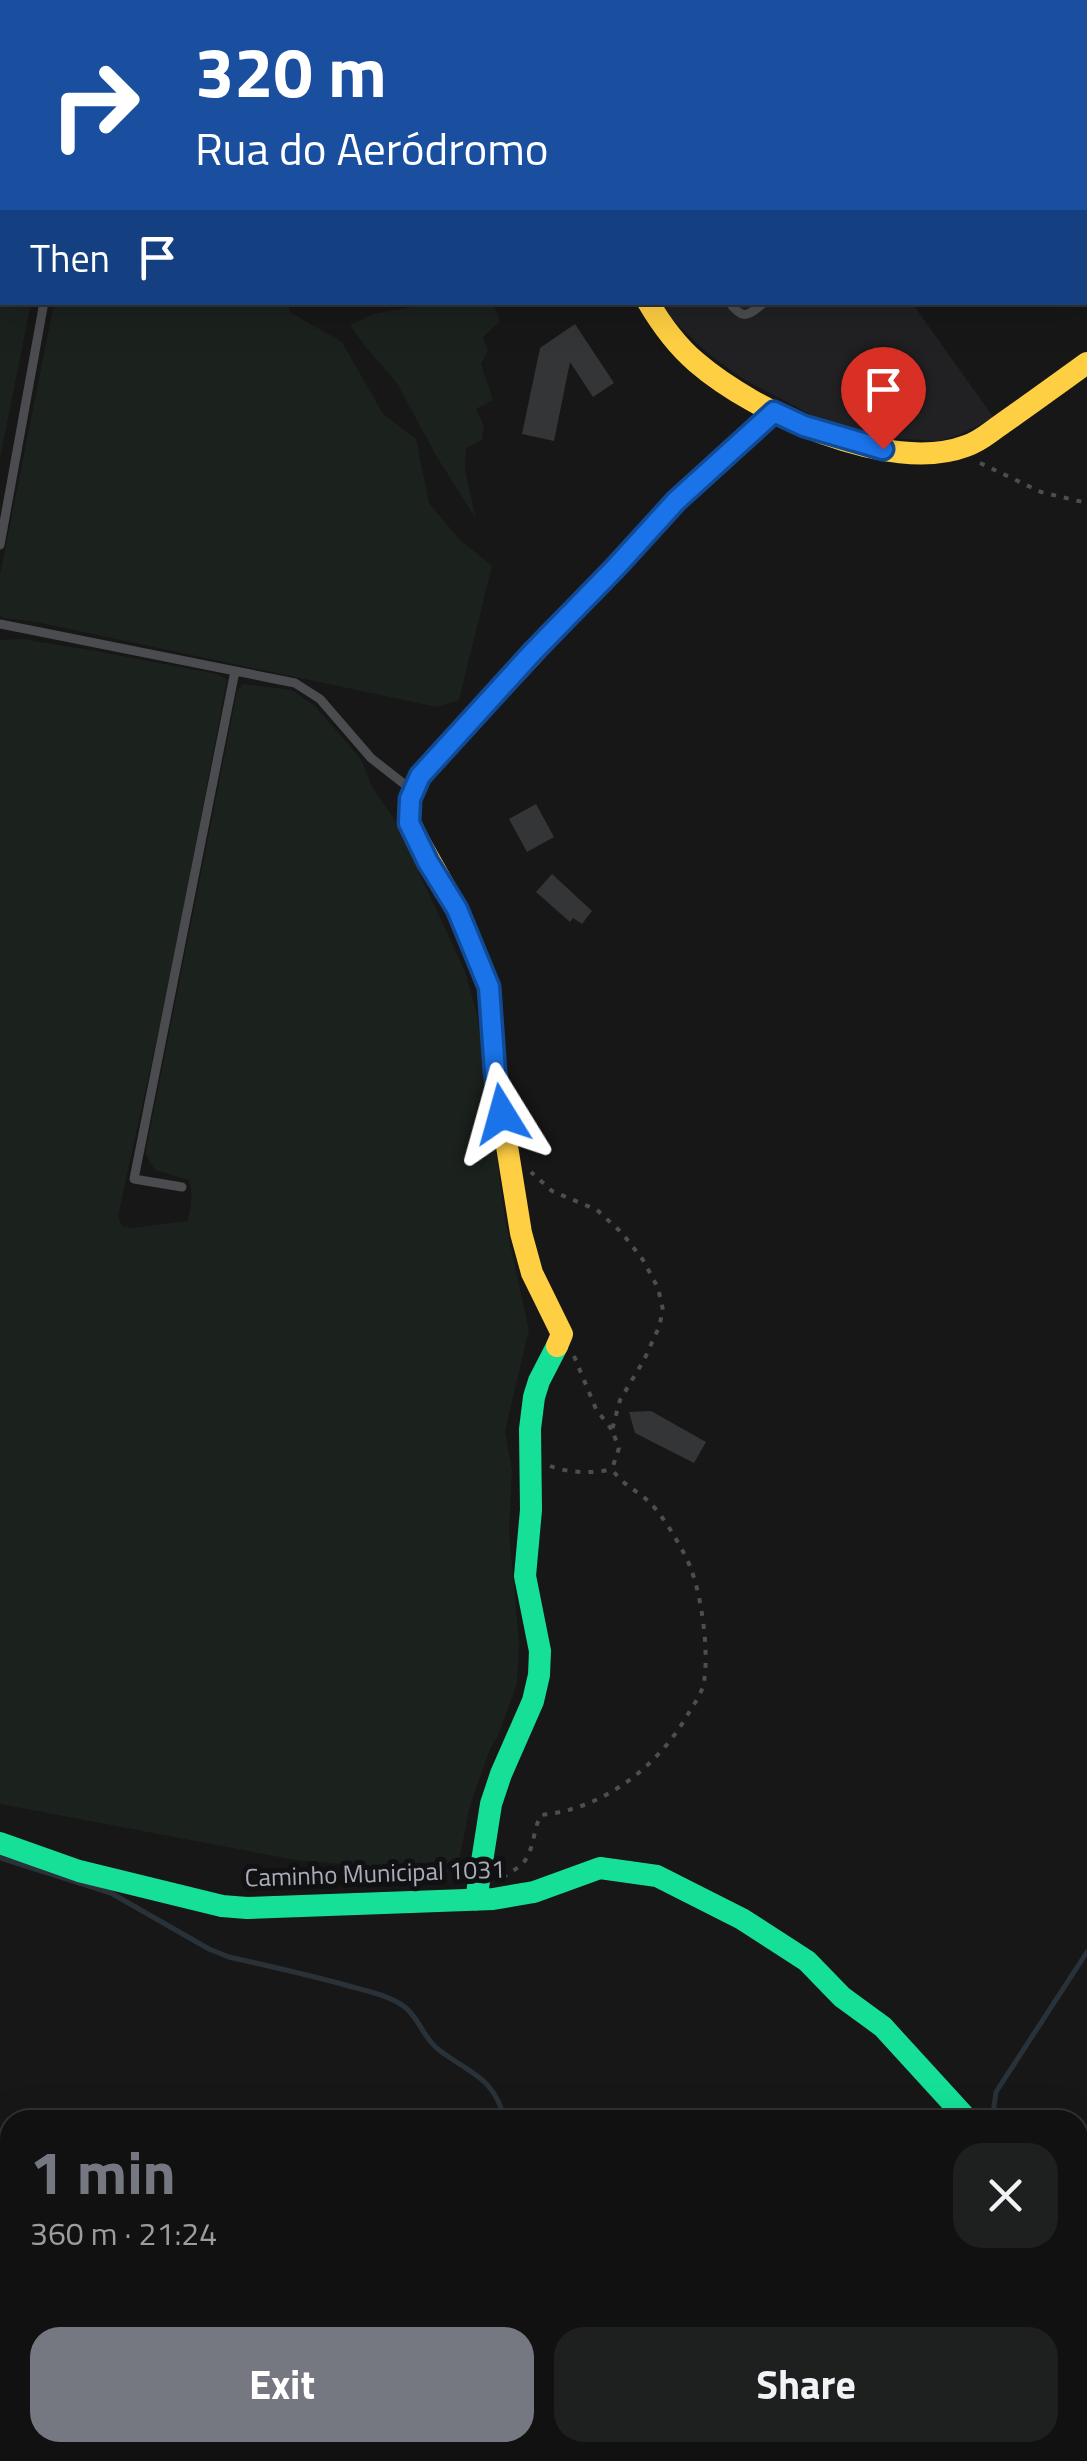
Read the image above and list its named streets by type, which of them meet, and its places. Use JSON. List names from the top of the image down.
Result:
{
  "streets": {
    "street": ["Caminho Municipal 1031"]
  },
  "page": {
    "turn": ["320 m", "Rua do Aeródromo"],
    "then": "Then",
    "heading": ["1 min", "360 m · 21:24"],
    "buttons": ["Exit", "Share"]
  }
}
